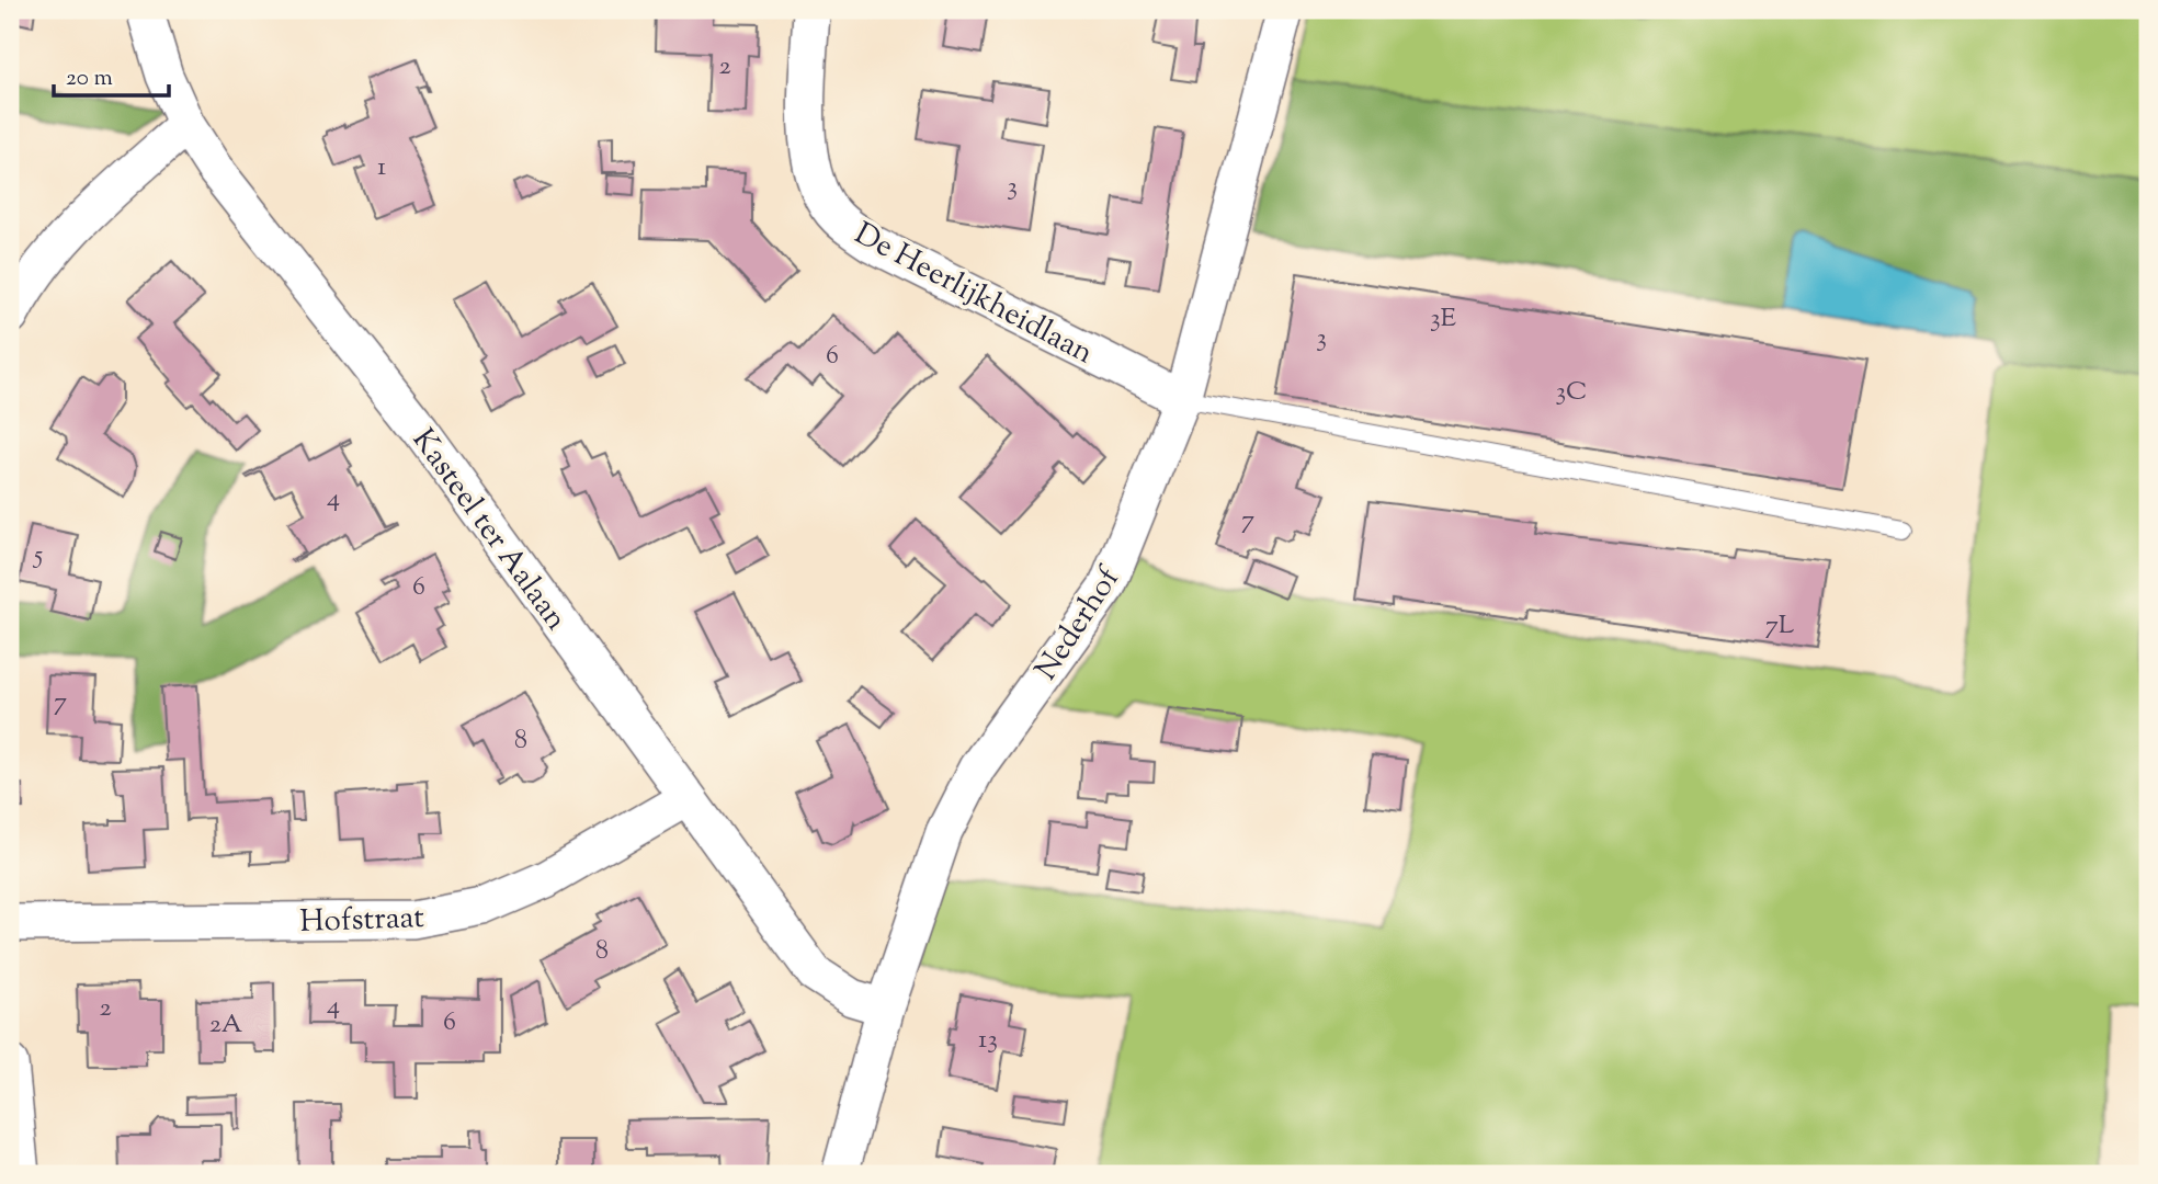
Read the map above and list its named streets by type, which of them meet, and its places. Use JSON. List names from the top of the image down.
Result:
{
  "streets": {
    "street": [
      "De Heerlijkheidlaan",
      "Kasteel ter Aalaan",
      "Nederhof",
      "Hofstraat"
    ]
  },
  "crossings": [
    ["De Heerlijkheidlaan", "Nederhof"],
    ["Kasteel ter Aalaan", "Nederhof"],
    ["Kasteel ter Aalaan", "Hofstraat"]
  ],
  "house_numbers": [
    "2",
    "1",
    "3",
    "3E",
    "3",
    "6",
    "3C",
    "4",
    "7",
    "5",
    "6",
    "7L",
    "7",
    "8",
    "8",
    "4",
    "2",
    "6",
    "2A",
    "13"
  ],
  "scale_bar": "20 m"
}
